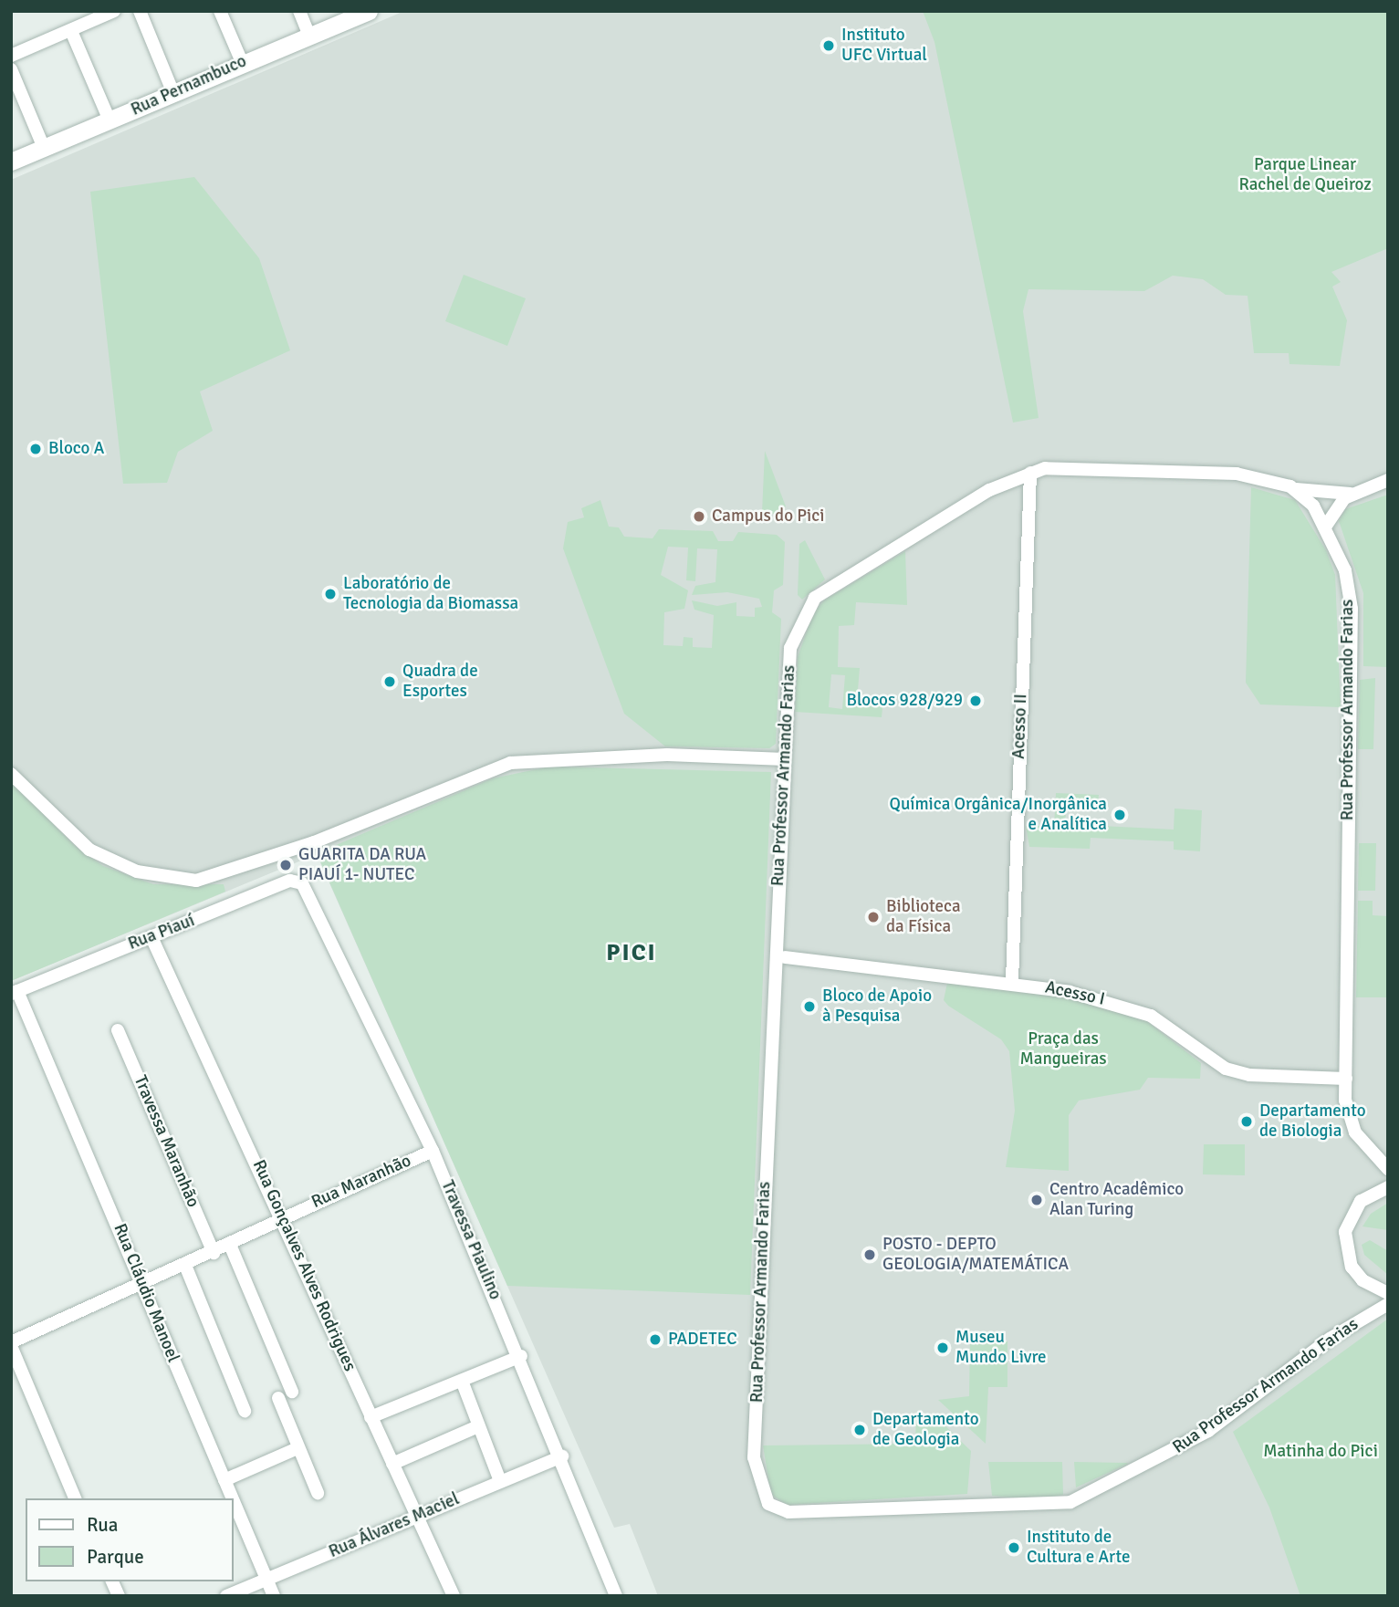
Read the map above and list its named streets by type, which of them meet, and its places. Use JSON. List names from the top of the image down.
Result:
{
  "streets": {
    "street": [
      "Rua Pernambuco",
      "Rua Professor Armando Farias",
      "Acesso II",
      "Rua Piauí",
      "Acesso I",
      "Travessa Maranhão",
      "Rua Maranhão",
      "Travessa Piaulino",
      "Rua Gonçalves Alves Rodrigues",
      "Rua Cláudio Manoel",
      "Rua Álvares Maciel"
    ]
  },
  "crossings": [
    ["Rua Professor Armando Farias", "Acesso II"],
    ["Rua Professor Armando Farias", "Acesso I"],
    ["Acesso II", "Acesso I"],
    ["Rua Piauí", "Travessa Piaulino"],
    ["Rua Piauí", "Rua Gonçalves Alves Rodrigues"],
    ["Rua Piauí", "Rua Cláudio Manoel"],
    ["Travessa Maranhão", "Rua Maranhão"],
    ["Rua Maranhão", "Travessa Piaulino"],
    ["Rua Maranhão", "Rua Gonçalves Alves Rodrigues"],
    ["Rua Maranhão", "Rua Cláudio Manoel"],
    ["Travessa Piaulino", "Rua Álvares Maciel"],
    ["Rua Gonçalves Alves Rodrigues", "Rua Álvares Maciel"],
    ["Rua Cláudio Manoel", "Rua Álvares Maciel"]
  ],
  "districts": ["PICI"],
  "parks": ["Parque Linear Rachel de Queiroz", "Praça das Mangueiras", "Matinha do Pici"],
  "places": [
    "Instituto UFC Virtual",
    "Bloco A",
    "Campus do Pici",
    "Laboratório de Tecnologia da Biomassa",
    "Quadra de Esportes",
    "Blocos 928/929",
    "Química Orgânica/Inorgânica e Analítica",
    "GUARITA DA RUA PIAUÍ 1- NUTEC",
    "Biblioteca da Física",
    "Bloco de Apoio à Pesquisa",
    "Departamento de Biologia",
    "Centro Acadêmico Alan Turing",
    "POSTO - DEPTO GEOLOGIA/MATEMÁTICA",
    "PADETEC",
    "Museu Mundo Livre",
    "Departamento de Geologia",
    "Instituto de Cultura e Arte"
  ],
  "legend": ["Rua", "Parque"]
}
